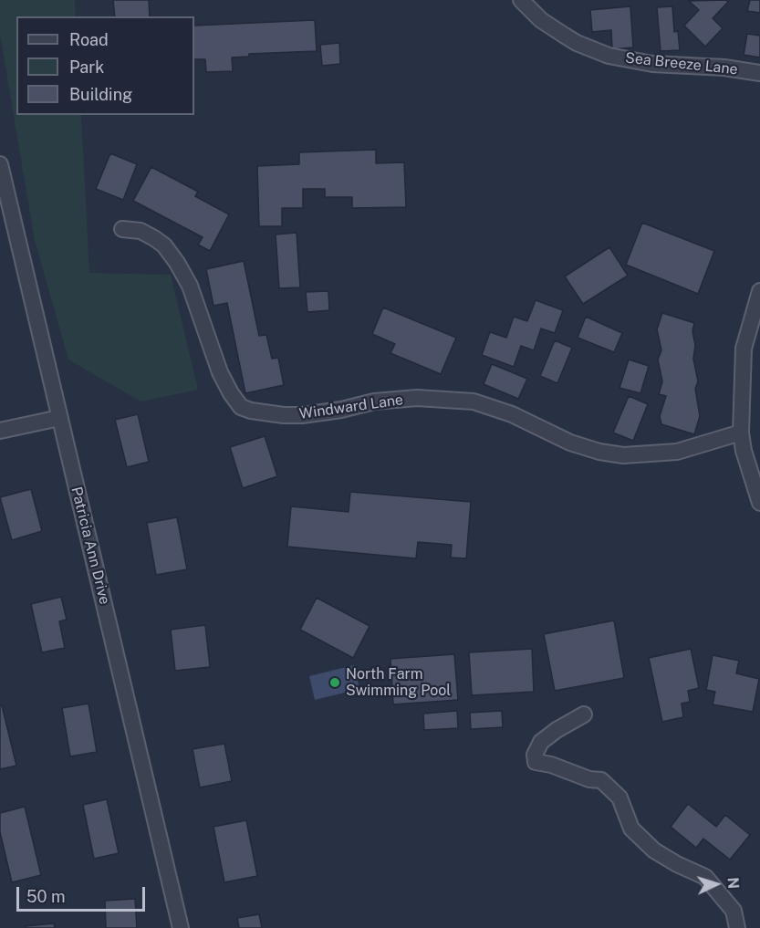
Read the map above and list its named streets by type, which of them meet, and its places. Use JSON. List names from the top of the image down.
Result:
{
  "streets": {
    "street": ["Sea Breeze Lane", "Windward Lane", "Patricia Ann Drive"]
  },
  "places": ["North Farm Swimming Pool"],
  "legend": ["Road", "Park", "Building"],
  "scale_bar": "50 m",
  "north": "right"
}
